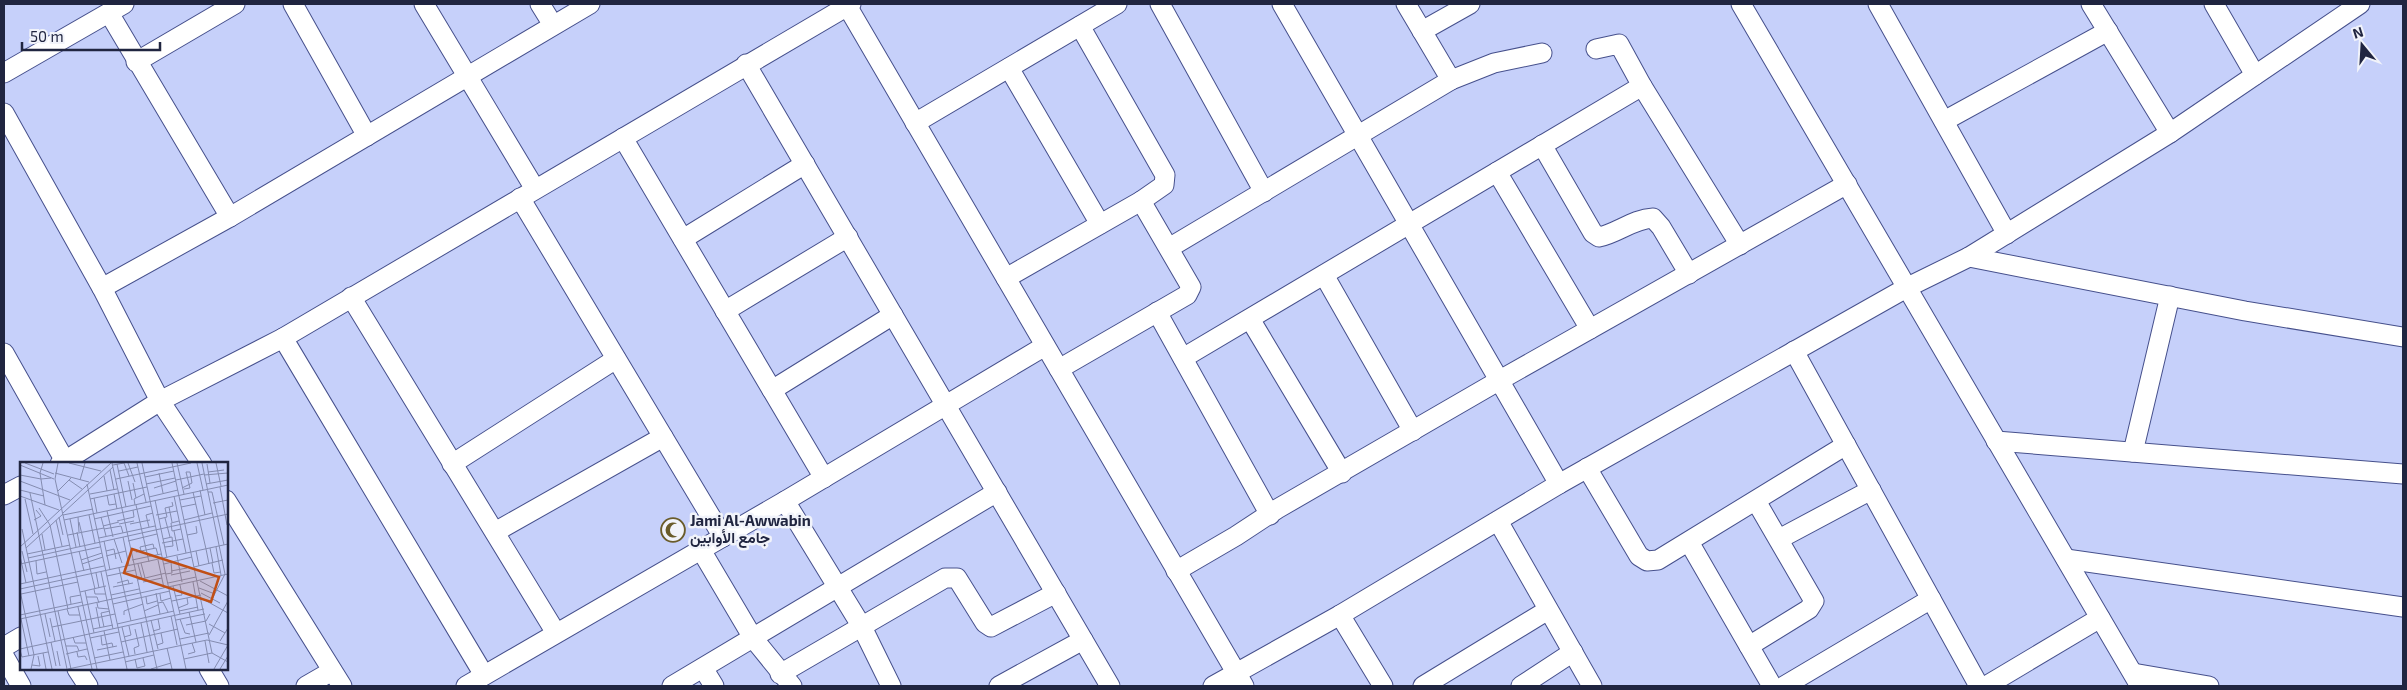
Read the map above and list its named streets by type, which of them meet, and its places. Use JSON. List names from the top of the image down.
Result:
{
  "places": {
    "mosque": ["Jami Al-Awwabin جامع الأوابين"]
  },
  "scale_bar": "50 m",
  "north": "top"
}
